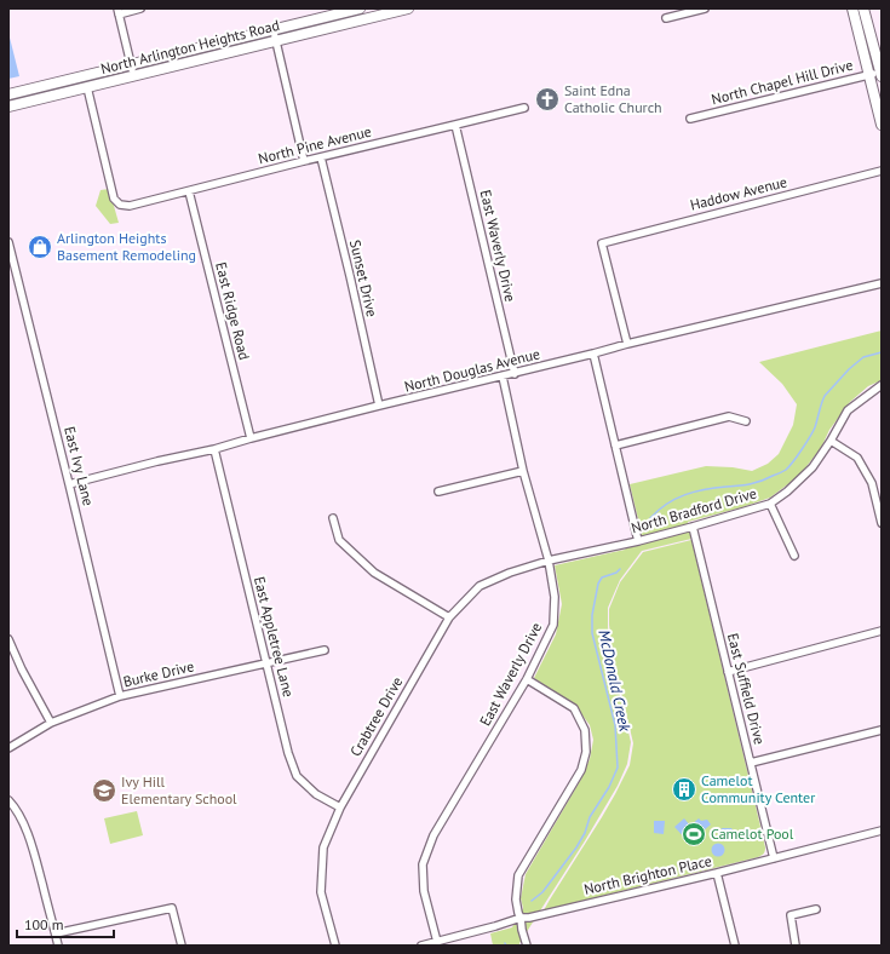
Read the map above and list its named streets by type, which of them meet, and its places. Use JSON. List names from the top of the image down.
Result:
{
  "streets": {
    "main road": ["North Arlington Heights Road"],
    "street": [
      "North Chapel Hill Drive",
      "North Pine Avenue",
      "Haddow Avenue",
      "East Waverly Drive",
      "Sunset Drive",
      "East Ridge Road",
      "North Douglas Avenue",
      "East Ivy Lane",
      "North Bradford Drive",
      "East Appletree Lane",
      "Burke Drive",
      "East Suffield Drive",
      "Crabtree Drive",
      "North Brighton Place"
    ]
  },
  "crossings": [
    ["North Arlington Heights Road", "North Pine Avenue"],
    ["North Pine Avenue", "East Waverly Drive"],
    ["North Pine Avenue", "Sunset Drive"],
    ["North Pine Avenue", "East Ridge Road"],
    ["Haddow Avenue", "North Douglas Avenue"],
    ["East Waverly Drive", "North Douglas Avenue"],
    ["East Waverly Drive", "North Bradford Drive"],
    ["East Waverly Drive", "Crabtree Drive"],
    ["East Waverly Drive", "North Brighton Place"],
    ["Sunset Drive", "North Douglas Avenue"],
    ["East Ridge Road", "North Douglas Avenue"],
    ["North Douglas Avenue", "East Ivy Lane"],
    ["North Douglas Avenue", "East Appletree Lane"],
    ["East Ivy Lane", "Burke Drive"],
    ["North Bradford Drive", "East Suffield Drive"],
    ["North Bradford Drive", "Crabtree Drive"],
    ["East Appletree Lane", "Burke Drive"],
    ["East Appletree Lane", "Crabtree Drive"],
    ["East Suffield Drive", "North Brighton Place"]
  ],
  "water": ["McDonald Creek"],
  "places": {
    "church": ["Saint Edna Catholic Church"],
    "shop": ["Arlington Heights Basement Remodeling"],
    "building": ["Camelot Community Center"],
    "school or university": ["Ivy Hill Elementary School"],
    "sports": ["Camelot Pool"]
  },
  "scale_bar": "100 m"
}
